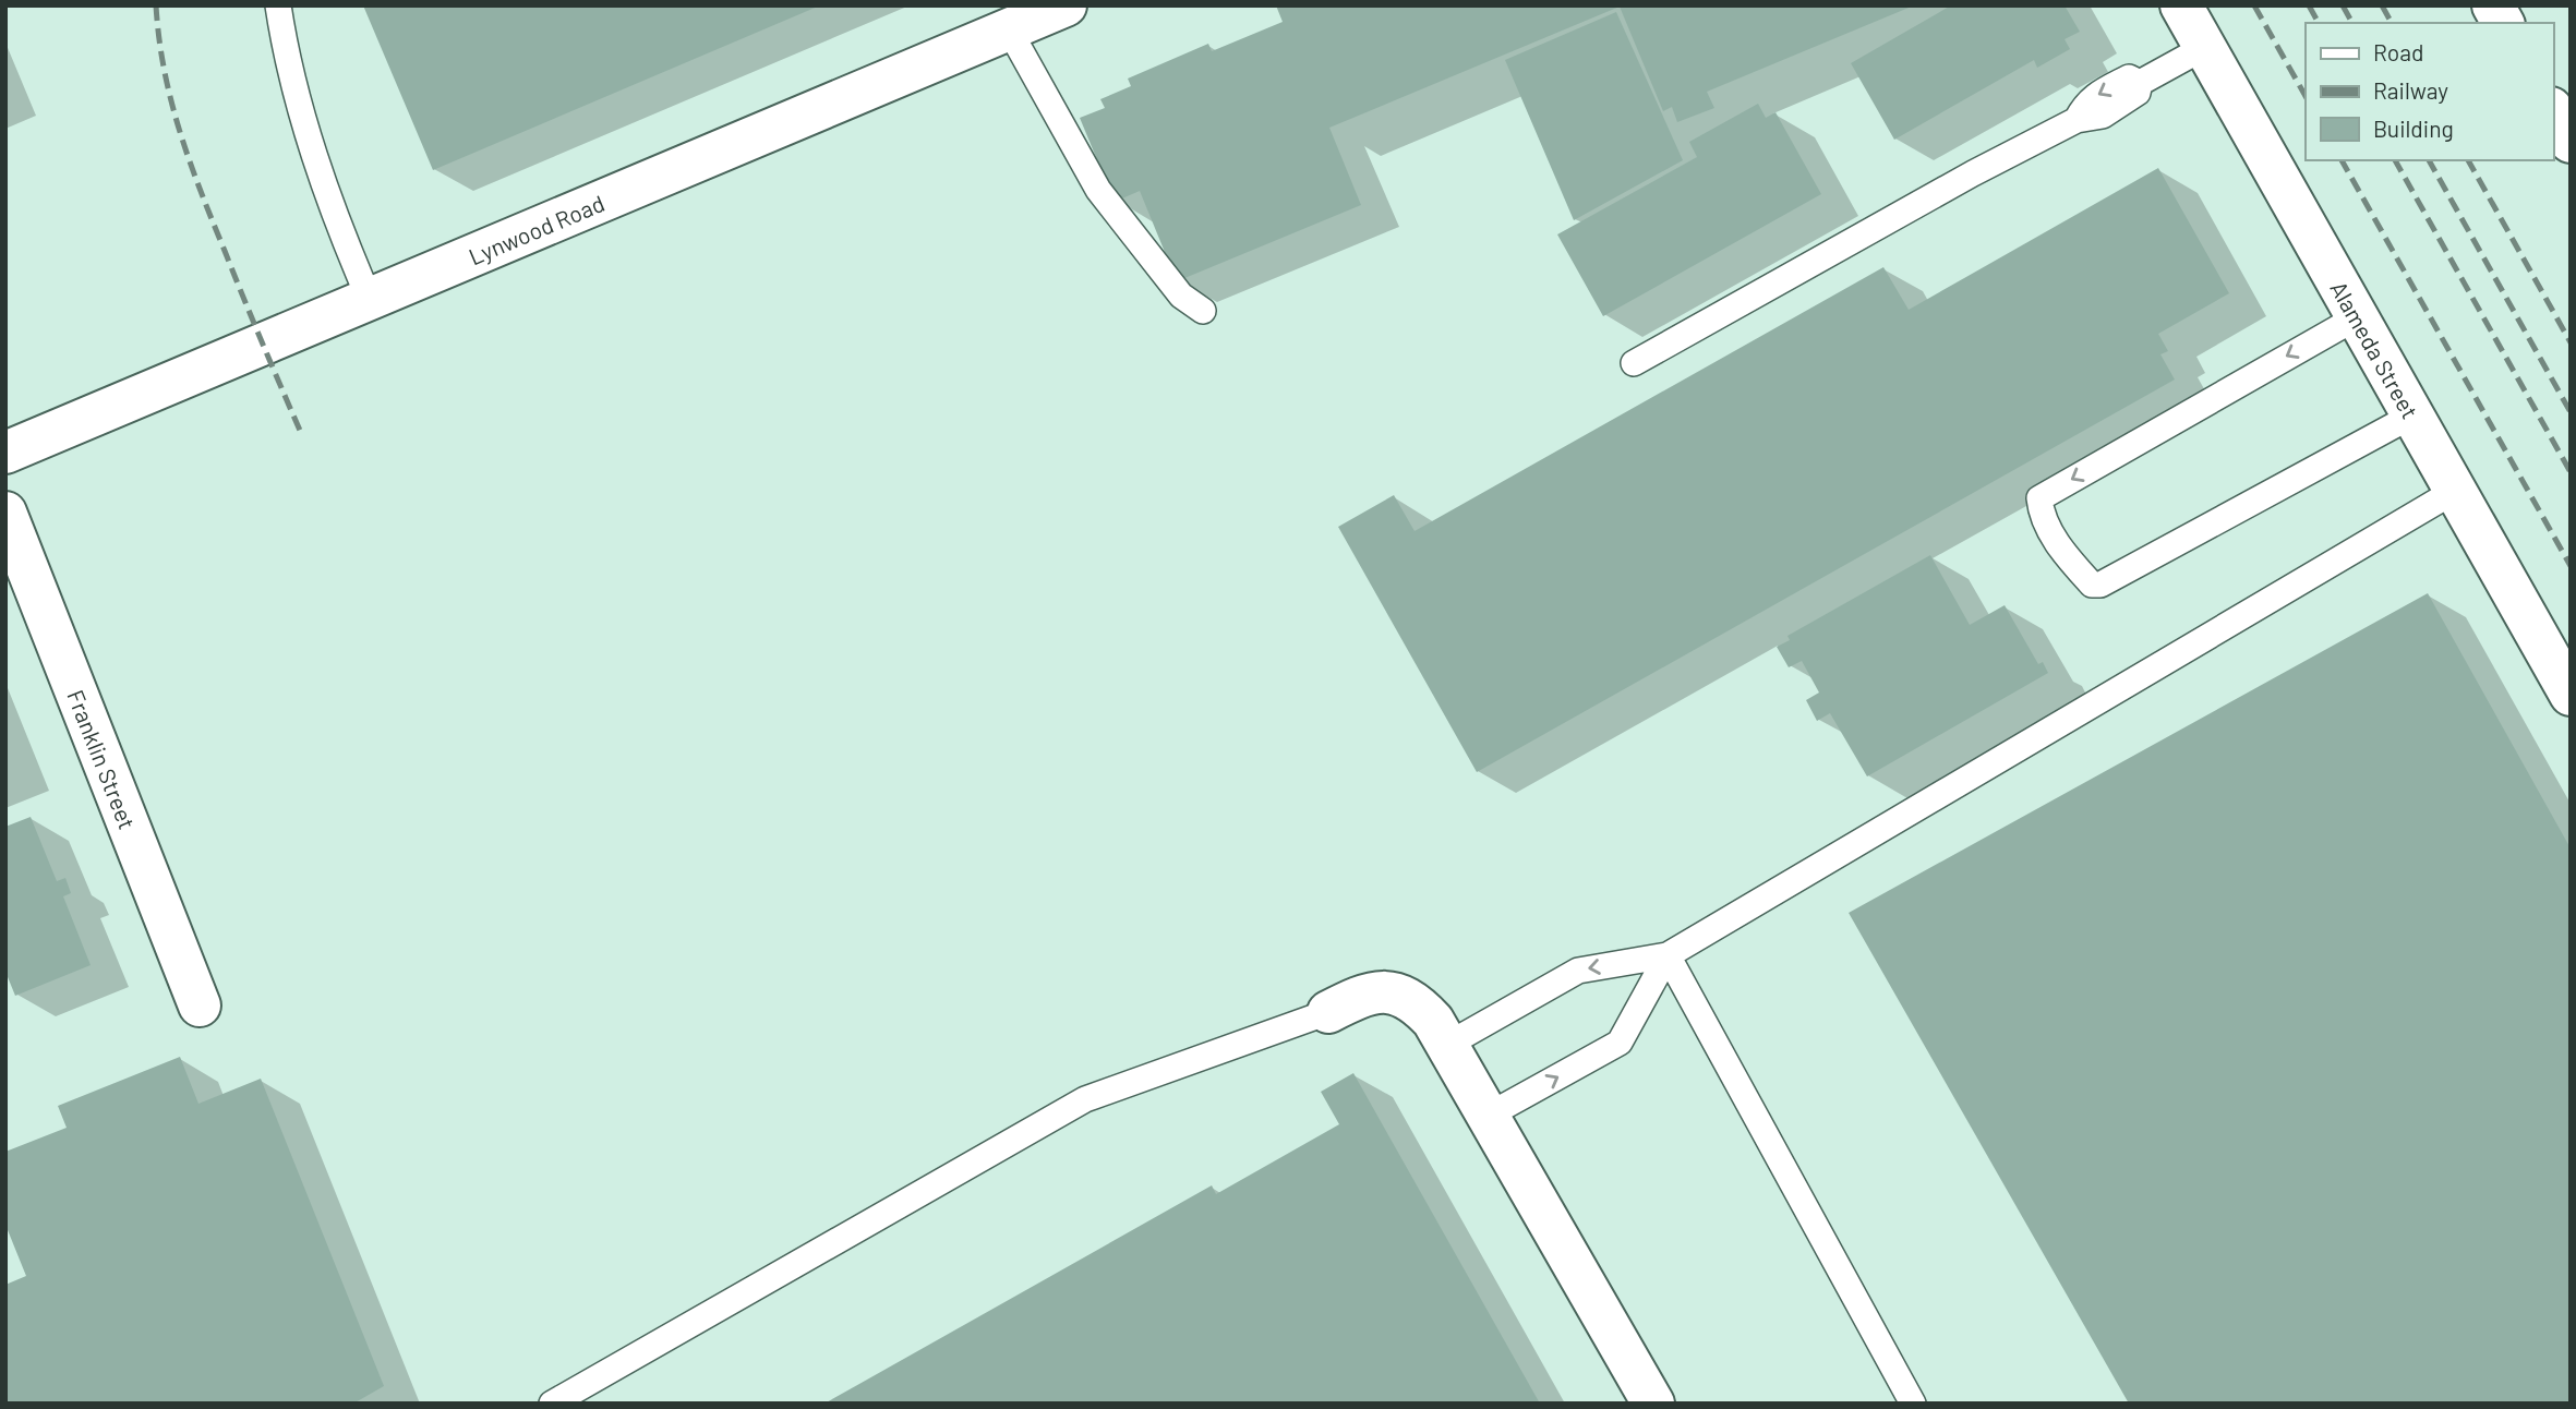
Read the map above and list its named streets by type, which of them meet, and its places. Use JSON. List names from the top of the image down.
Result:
{
  "streets": {
    "street": ["Lynwood Road", "Alameda Street", "Franklin Street"]
  },
  "legend": ["Road", "Railway", "Building"]
}
